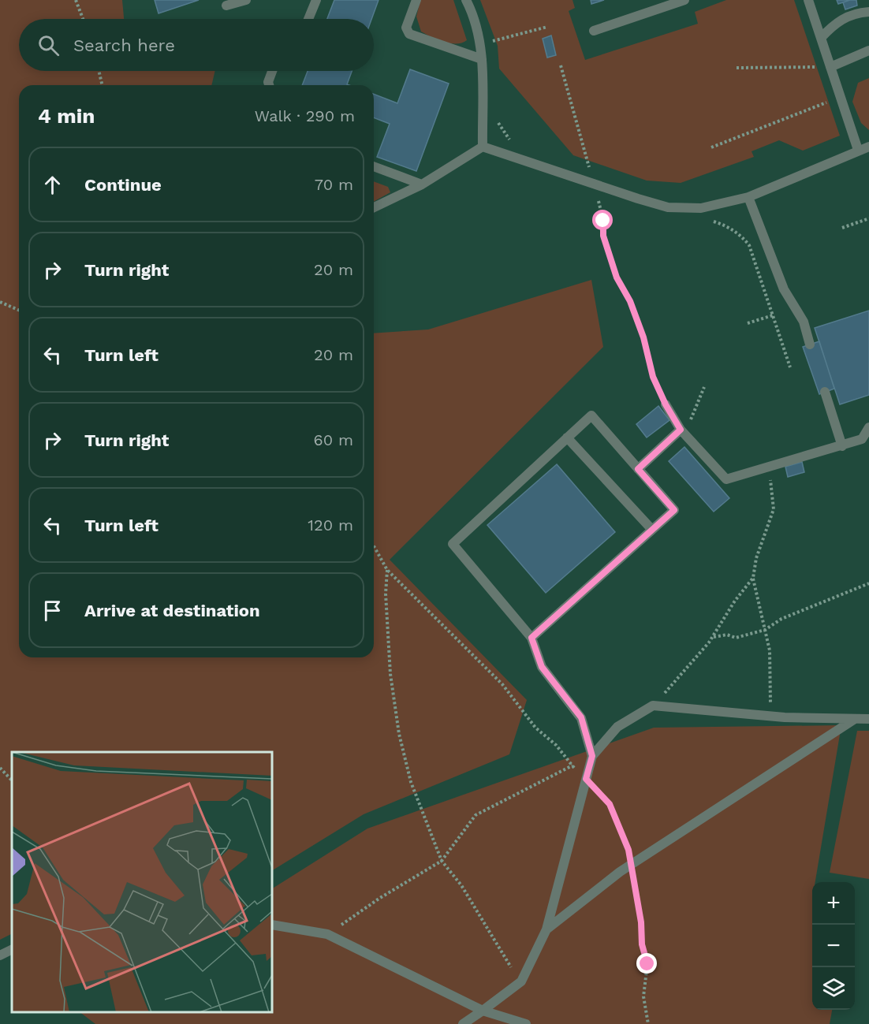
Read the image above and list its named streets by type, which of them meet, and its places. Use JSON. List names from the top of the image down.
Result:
{
  "page": {
    "search": "Search here",
    "heading": ["4 min", "Walk · 290 m"],
    "list": [
      ["Continue", "70 m"],
      ["Turn right", "20 m"],
      ["Turn left", "20 m"],
      ["Turn right", "60 m"],
      ["Turn left", "120 m"],
      "Arrive at destination"
    ],
    "map_buttons": ["+", "−"]
  }
}
